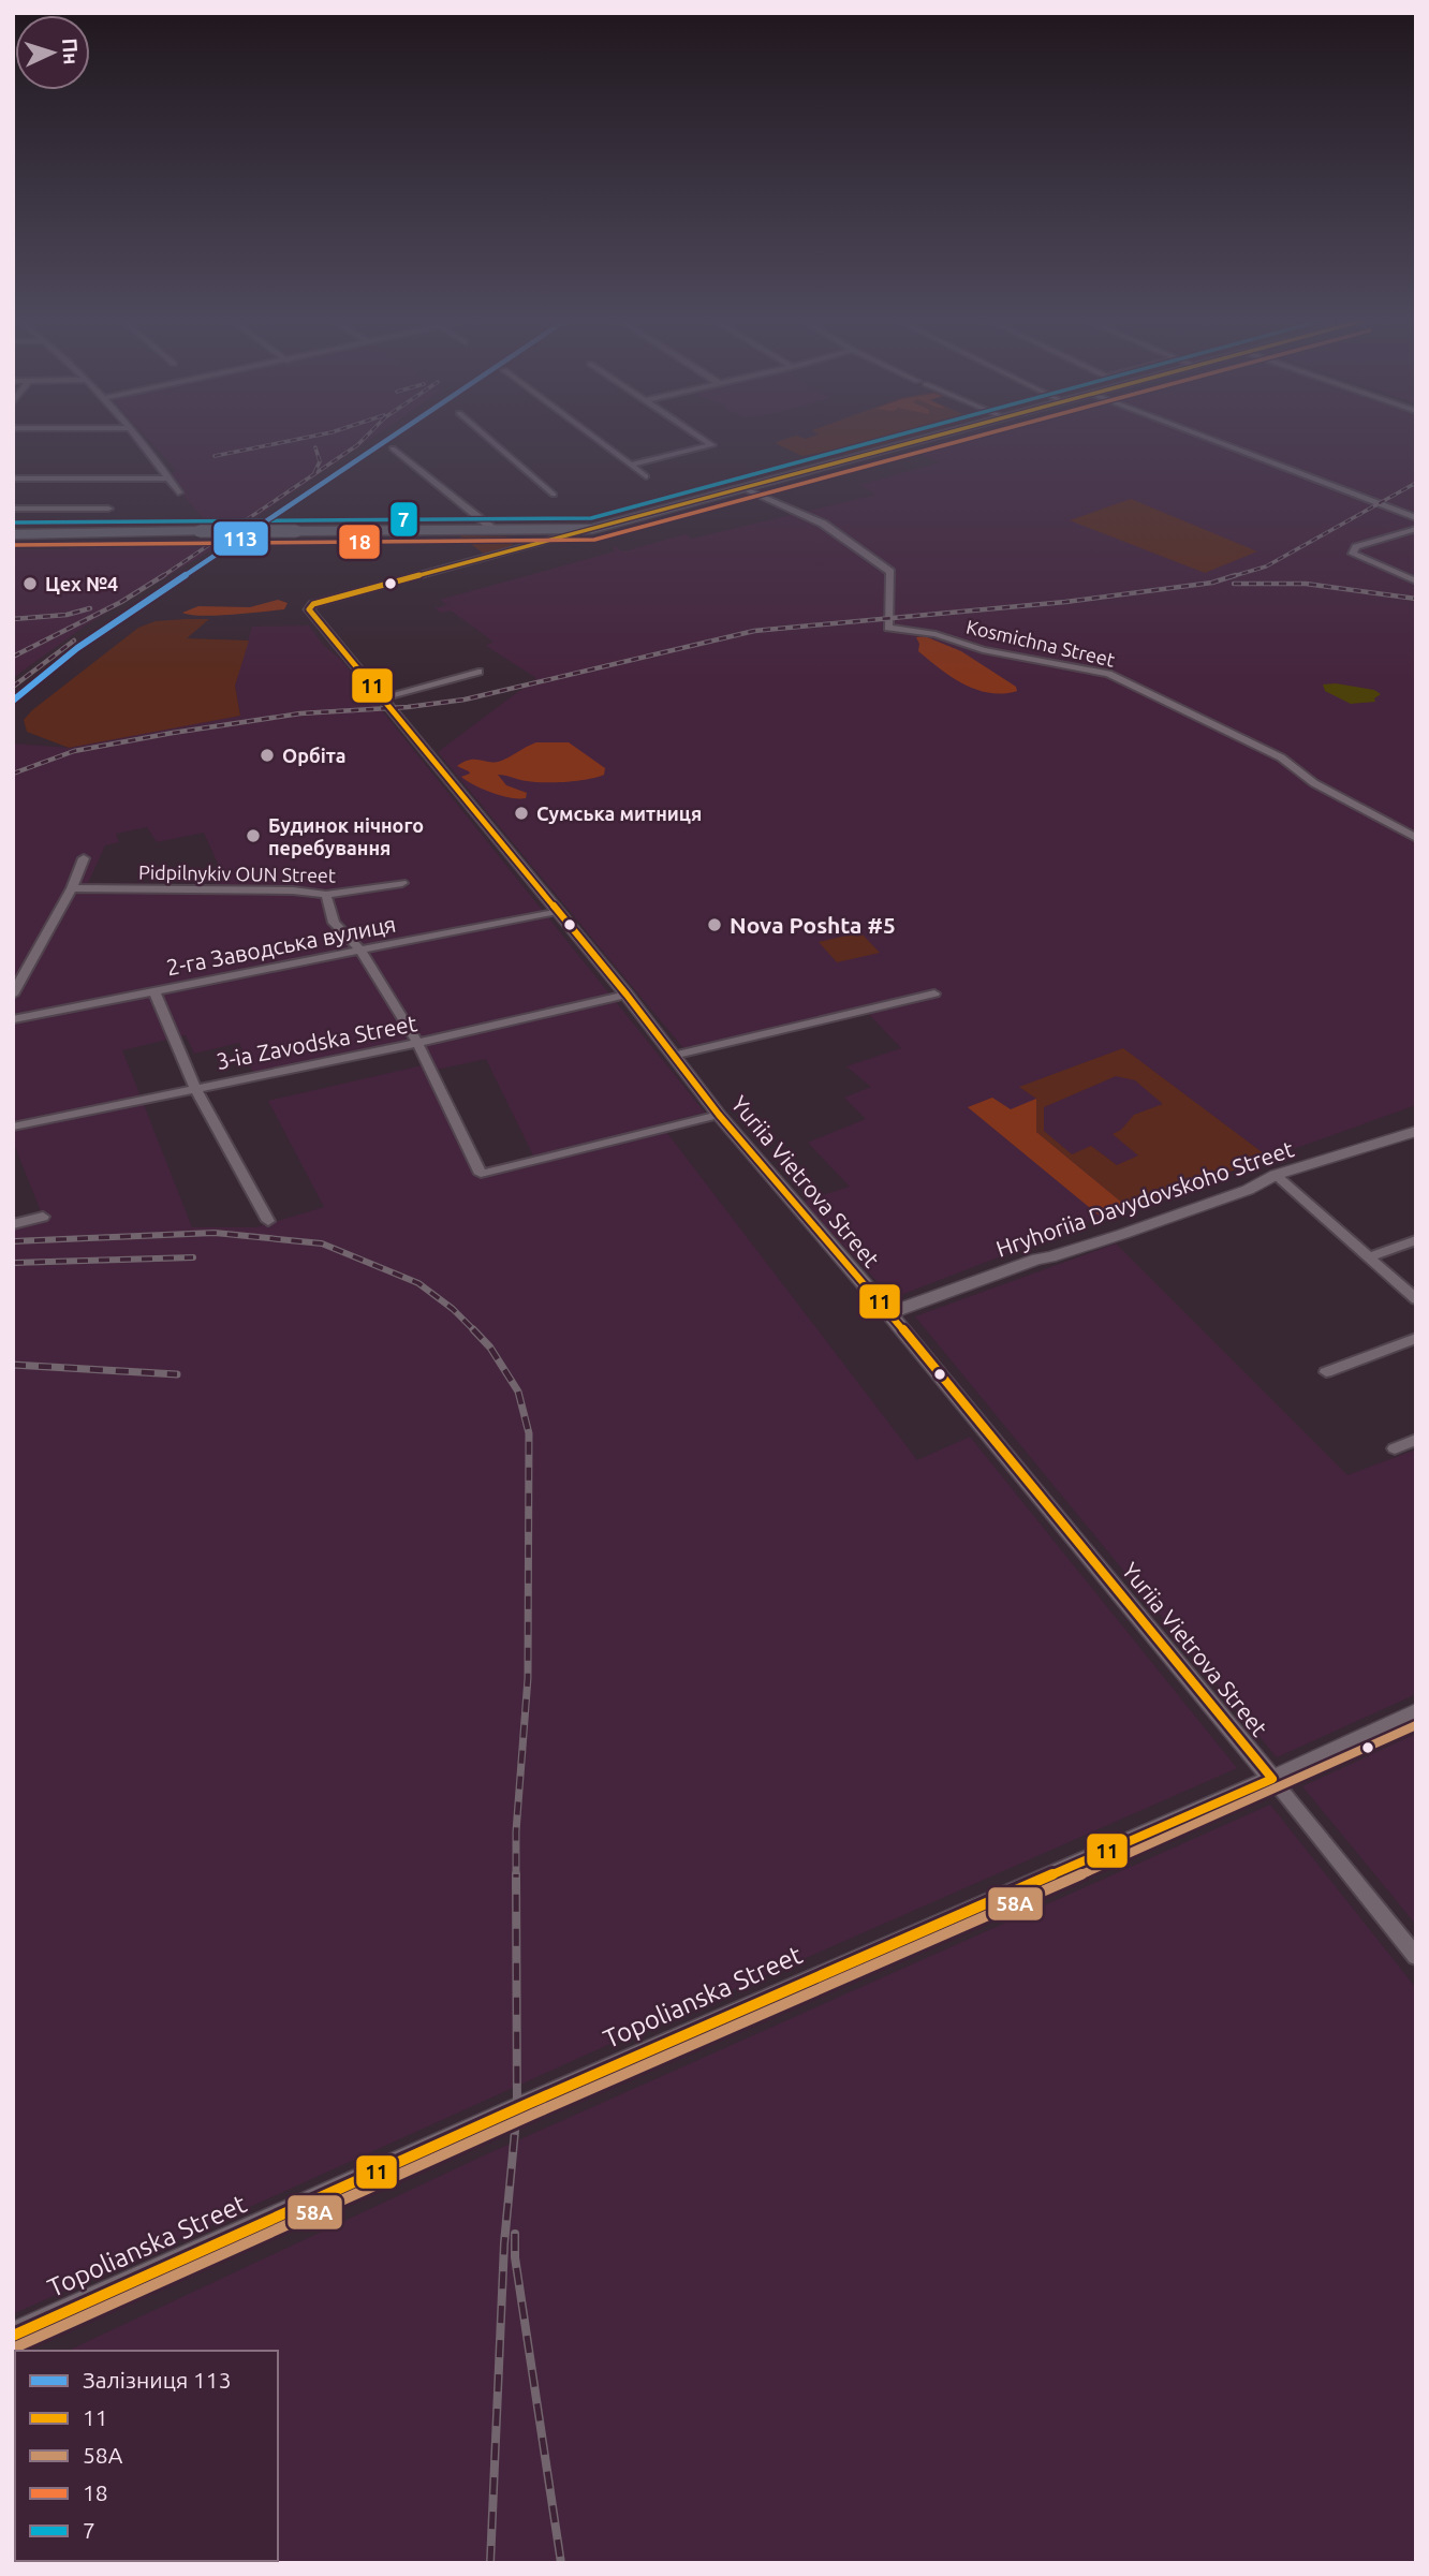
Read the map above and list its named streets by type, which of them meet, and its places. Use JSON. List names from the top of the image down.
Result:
{
  "streets": {
    "street": [
      "Kosmichna Street",
      "Pidpilnykiv OUN Street",
      "2-га Заводська вулиця",
      "3-ia Zavodska Street",
      "Yuriia Vietrova Street",
      "Hryhoriia Davydovskoho Street",
      "Topolianska Street"
    ]
  },
  "crossings": [
    ["2-га Заводська вулиця", "Yuriia Vietrova Street"],
    ["3-ia Zavodska Street", "Yuriia Vietrova Street"],
    ["Yuriia Vietrova Street", "Hryhoriia Davydovskoho Street"],
    ["Yuriia Vietrova Street", "Topolianska Street"]
  ],
  "places": [
    "Цех №4",
    "Орбіта",
    "Сумська митниця",
    "Будинок нічного перебування",
    "Nova Poshta #5"
  ],
  "lines": [
    "rail line 113",
    "transit line 11",
    "transit line 18",
    "transit line 7",
    "transit line 58А"
  ],
  "legend": [
    "Залізниця 113",
    "11",
    "58А",
    "18",
    "7"
  ],
  "north": "right"
}
